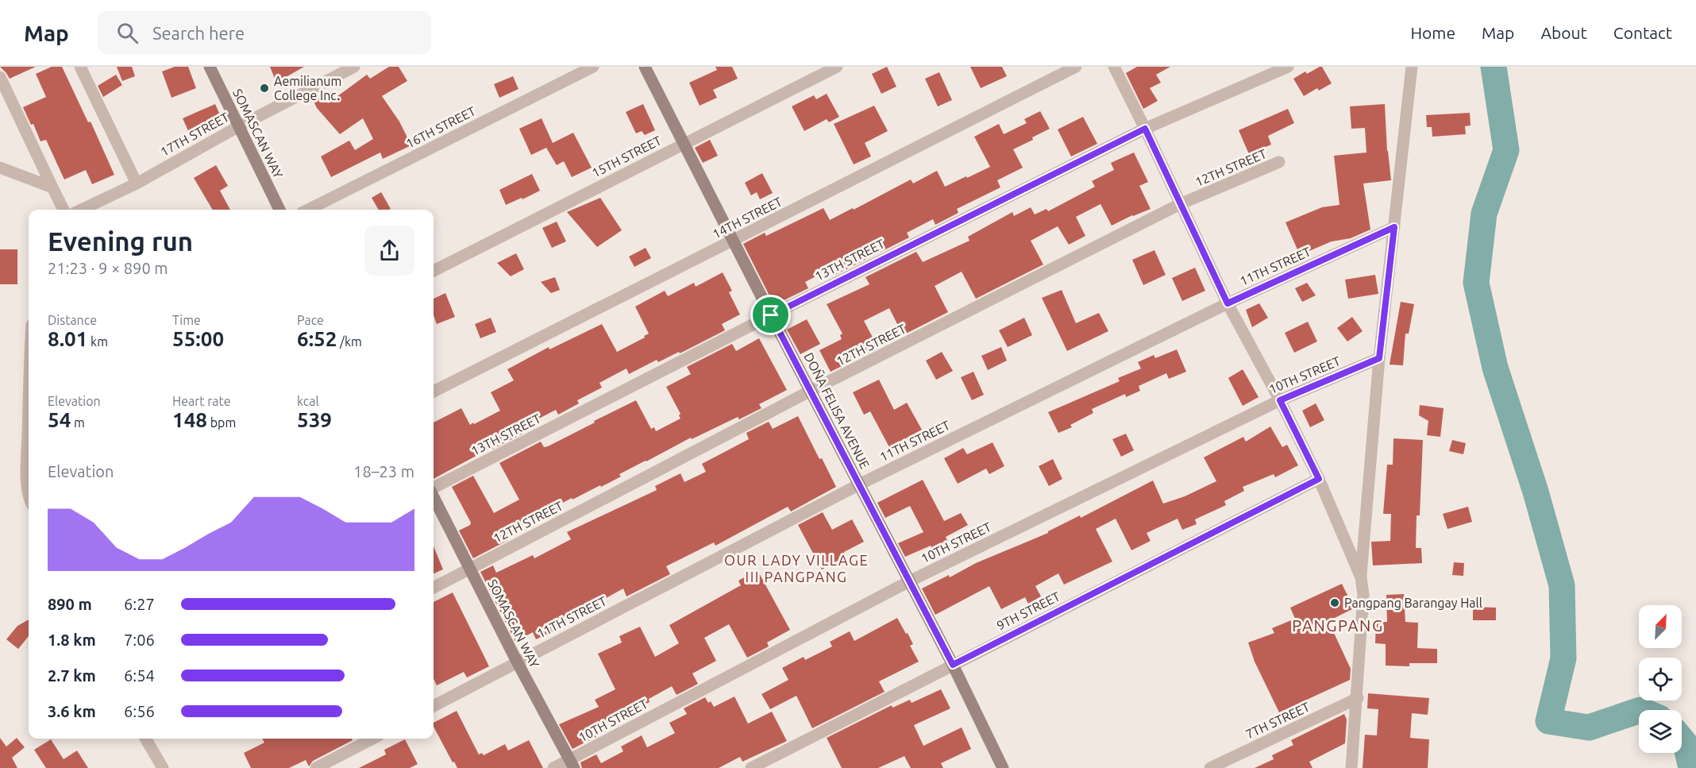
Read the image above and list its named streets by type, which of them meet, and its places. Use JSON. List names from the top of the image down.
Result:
{
  "streets": {
    "street": [
      "16TH STREET",
      "SOMASCAN WAY",
      "17TH STREET",
      "15TH STREET",
      "12TH STREET",
      "14TH STREET",
      "13TH STREET",
      "11TH STREET",
      "10TH STREET",
      "DOÑA FELISA AVENUE",
      "9TH STREET",
      "7TH STREET"
    ]
  },
  "crossings": [
    ["SOMASCAN WAY", "17TH STREET"],
    ["SOMASCAN WAY", "12TH STREET"],
    ["SOMASCAN WAY", "11TH STREET"],
    ["SOMASCAN WAY", "10TH STREET"],
    ["15TH STREET", "DOÑA FELISA AVENUE"],
    ["12TH STREET", "DOÑA FELISA AVENUE"],
    ["14TH STREET", "DOÑA FELISA AVENUE"],
    ["13TH STREET", "DOÑA FELISA AVENUE"],
    ["11TH STREET", "DOÑA FELISA AVENUE"],
    ["10TH STREET", "DOÑA FELISA AVENUE"],
    ["DOÑA FELISA AVENUE", "9TH STREET"]
  ],
  "districts": ["OUR LADY VILLAGE III PANGPANG", "PANGPANG"],
  "places": ["Aemilianum College Inc.", "Pangpang Barangay Hall"],
  "north": "top right",
  "page": {
    "header": "Map",
    "search": "Search here",
    "nav": [
      "Home",
      "Map",
      "About",
      "Contact"
    ],
    "heading": ["Evening run", "21:23 · 9 × 890 m"],
    "stats": [
      ["Distance", "8.01 km"],
      ["Time", "55:00"],
      ["Pace", "6:52 /km"],
      ["Elevation", "54 m"],
      ["Heart rate", "148 bpm"],
      ["kcal", "539"]
    ],
    "chart": ["Elevation", "18–23 m"],
    "list": [
      {
        "name": "890 m",
        "note": "6:27"
      },
      {
        "name": "1.8 km",
        "note": "7:06"
      },
      {
        "name": "2.7 km",
        "note": "6:54"
      },
      {
        "name": "3.6 km",
        "note": "6:56"
      }
    ]
  }
}
